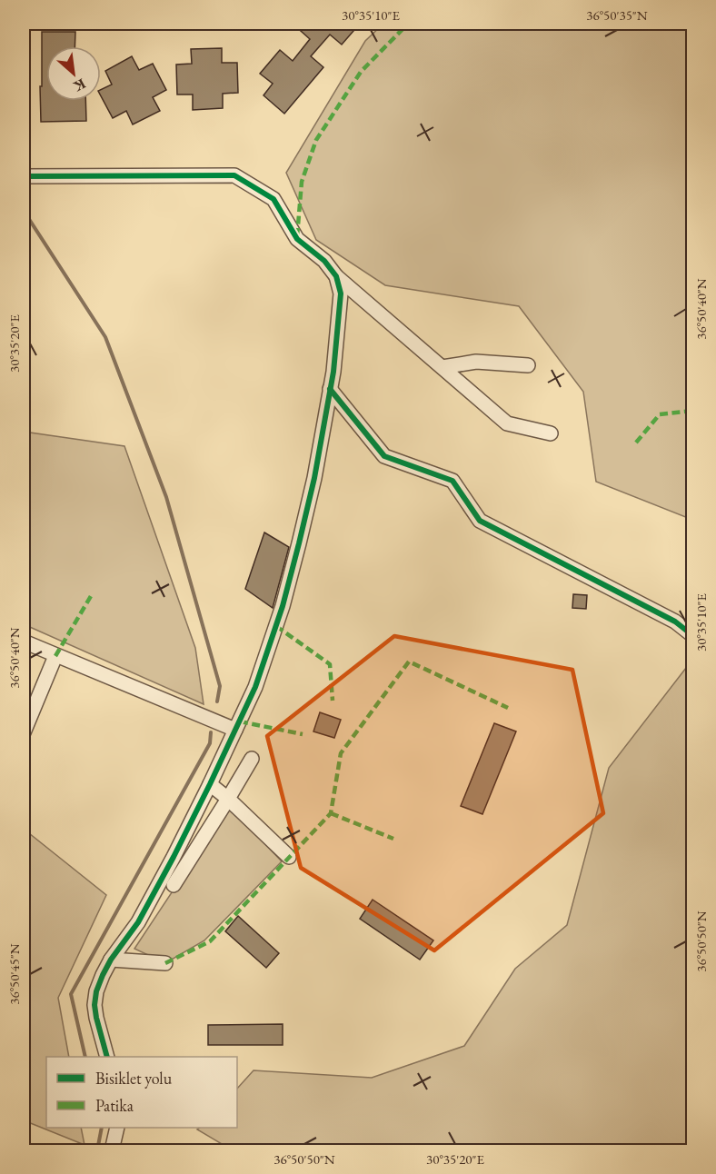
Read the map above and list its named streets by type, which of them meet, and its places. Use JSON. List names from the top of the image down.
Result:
{
  "legend": ["Bisiklet yolu", "Patika"],
  "north": "bottom right",
  "coordinates": [
    "30°35'10\"E",
    "36°50'35\"N",
    "36°50'40\"N",
    "30°35'20\"E",
    "36°50'50\"N",
    "36°50'45\"N"
  ]
}
